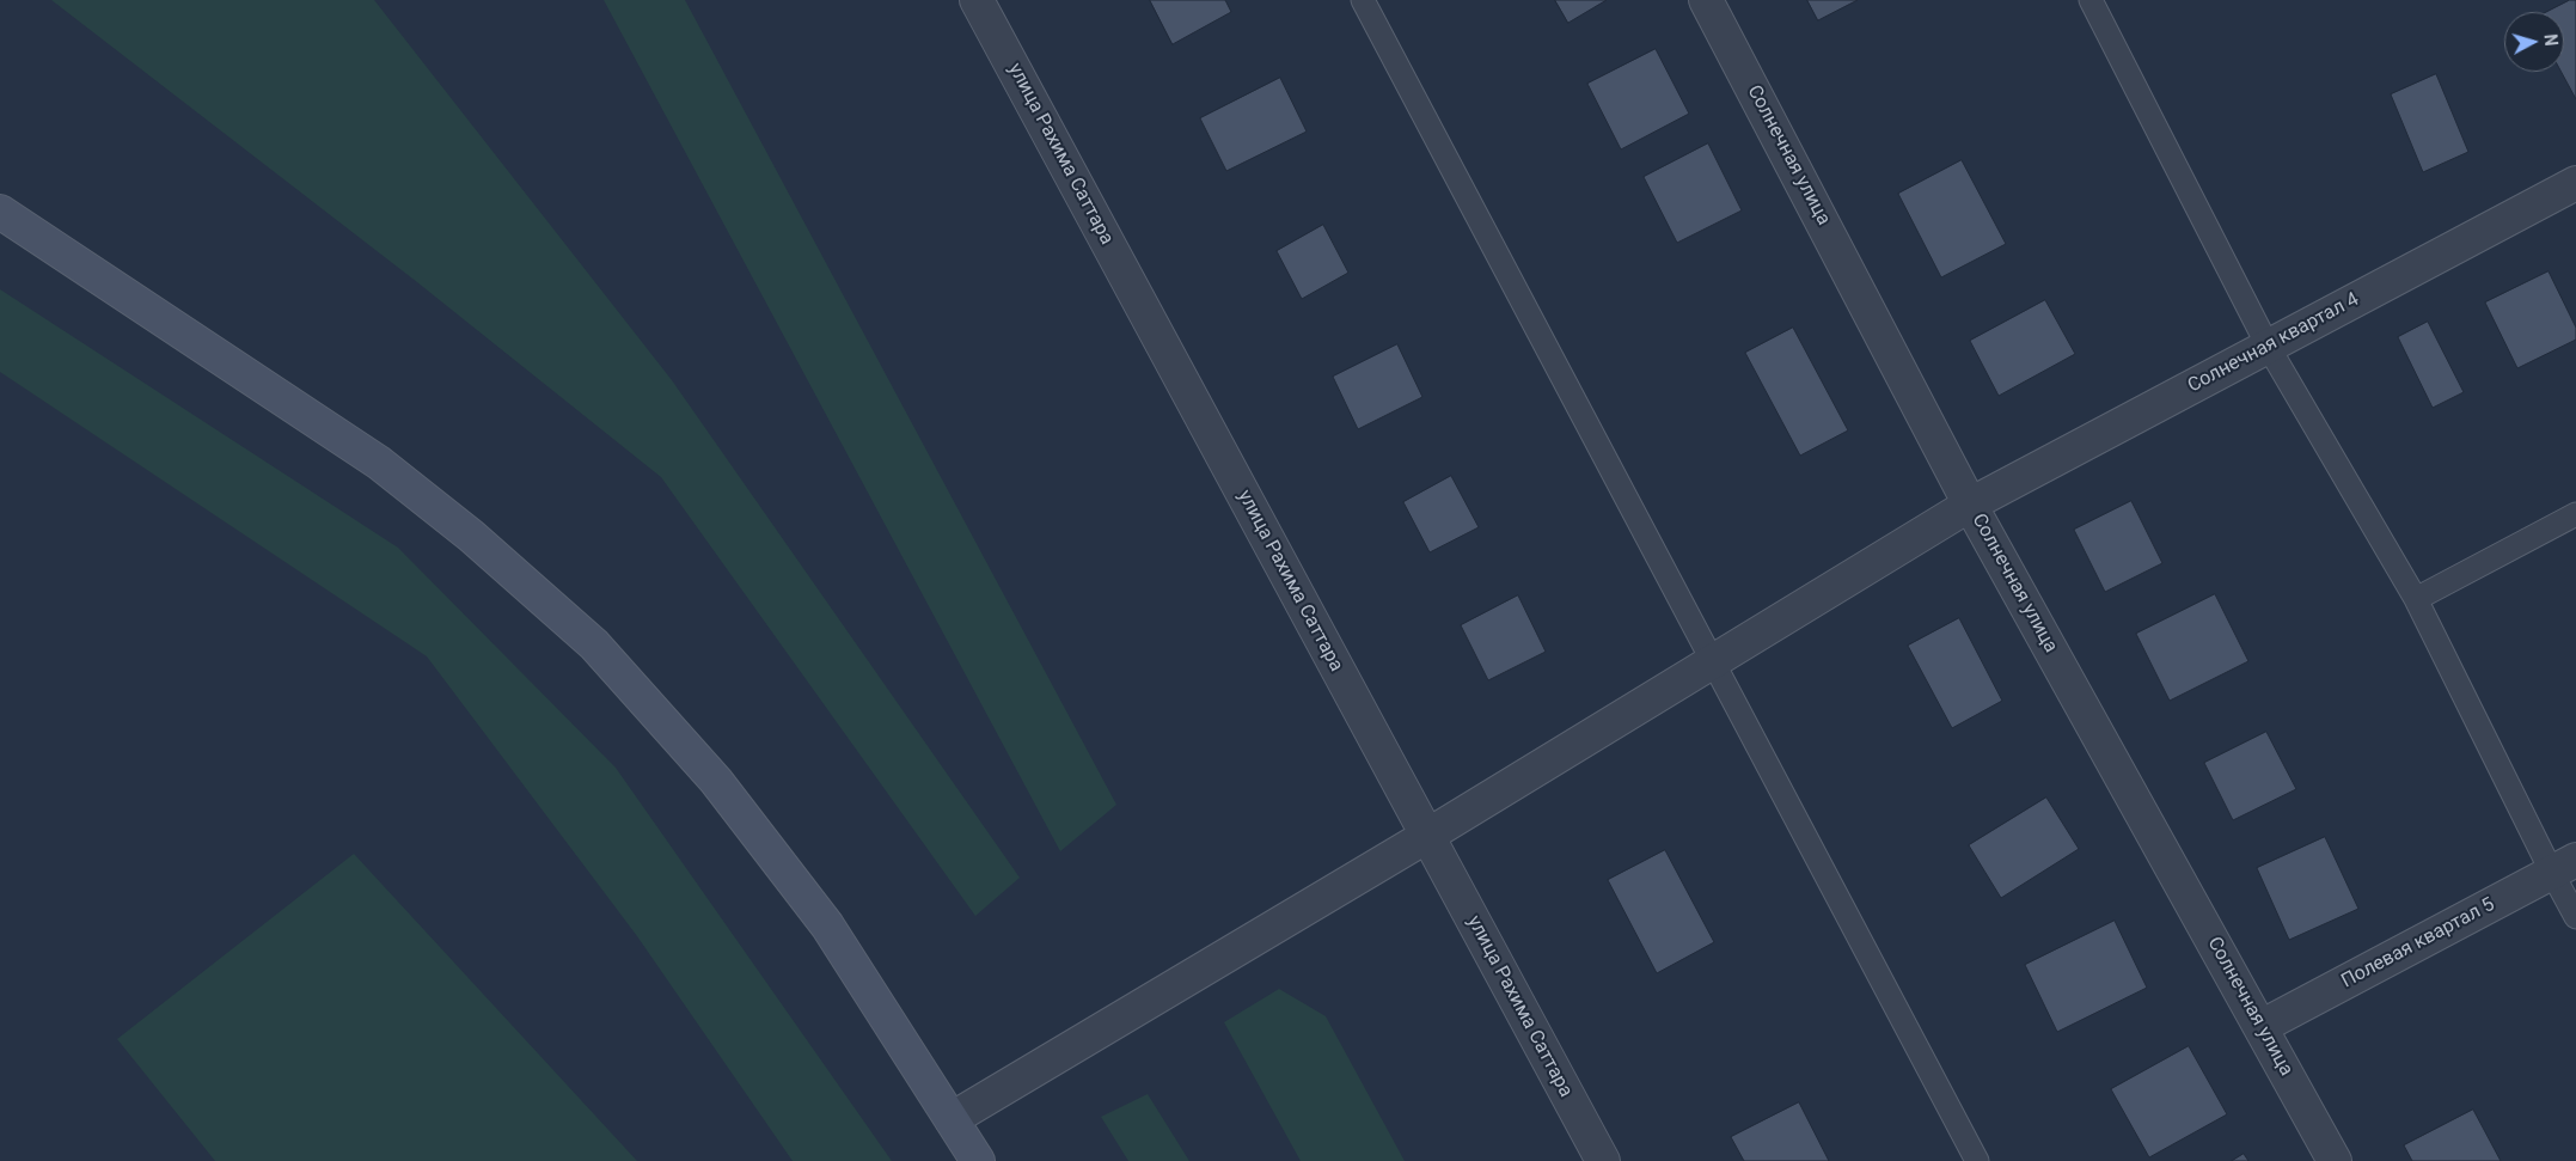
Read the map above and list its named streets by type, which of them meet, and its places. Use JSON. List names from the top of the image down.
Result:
{
  "streets": {
    "street": [
      "улица Рахима Саттара",
      "Солнечная улица",
      "Солнечная квартал 4",
      "Полевая квартал 5"
    ]
  },
  "crossings": [
    ["улица Рахима Саттара", "Солнечная квартал 4"],
    ["Солнечная улица", "Солнечная квартал 4"],
    ["Солнечная улица", "Полевая квартал 5"]
  ],
  "north": "right"
}
